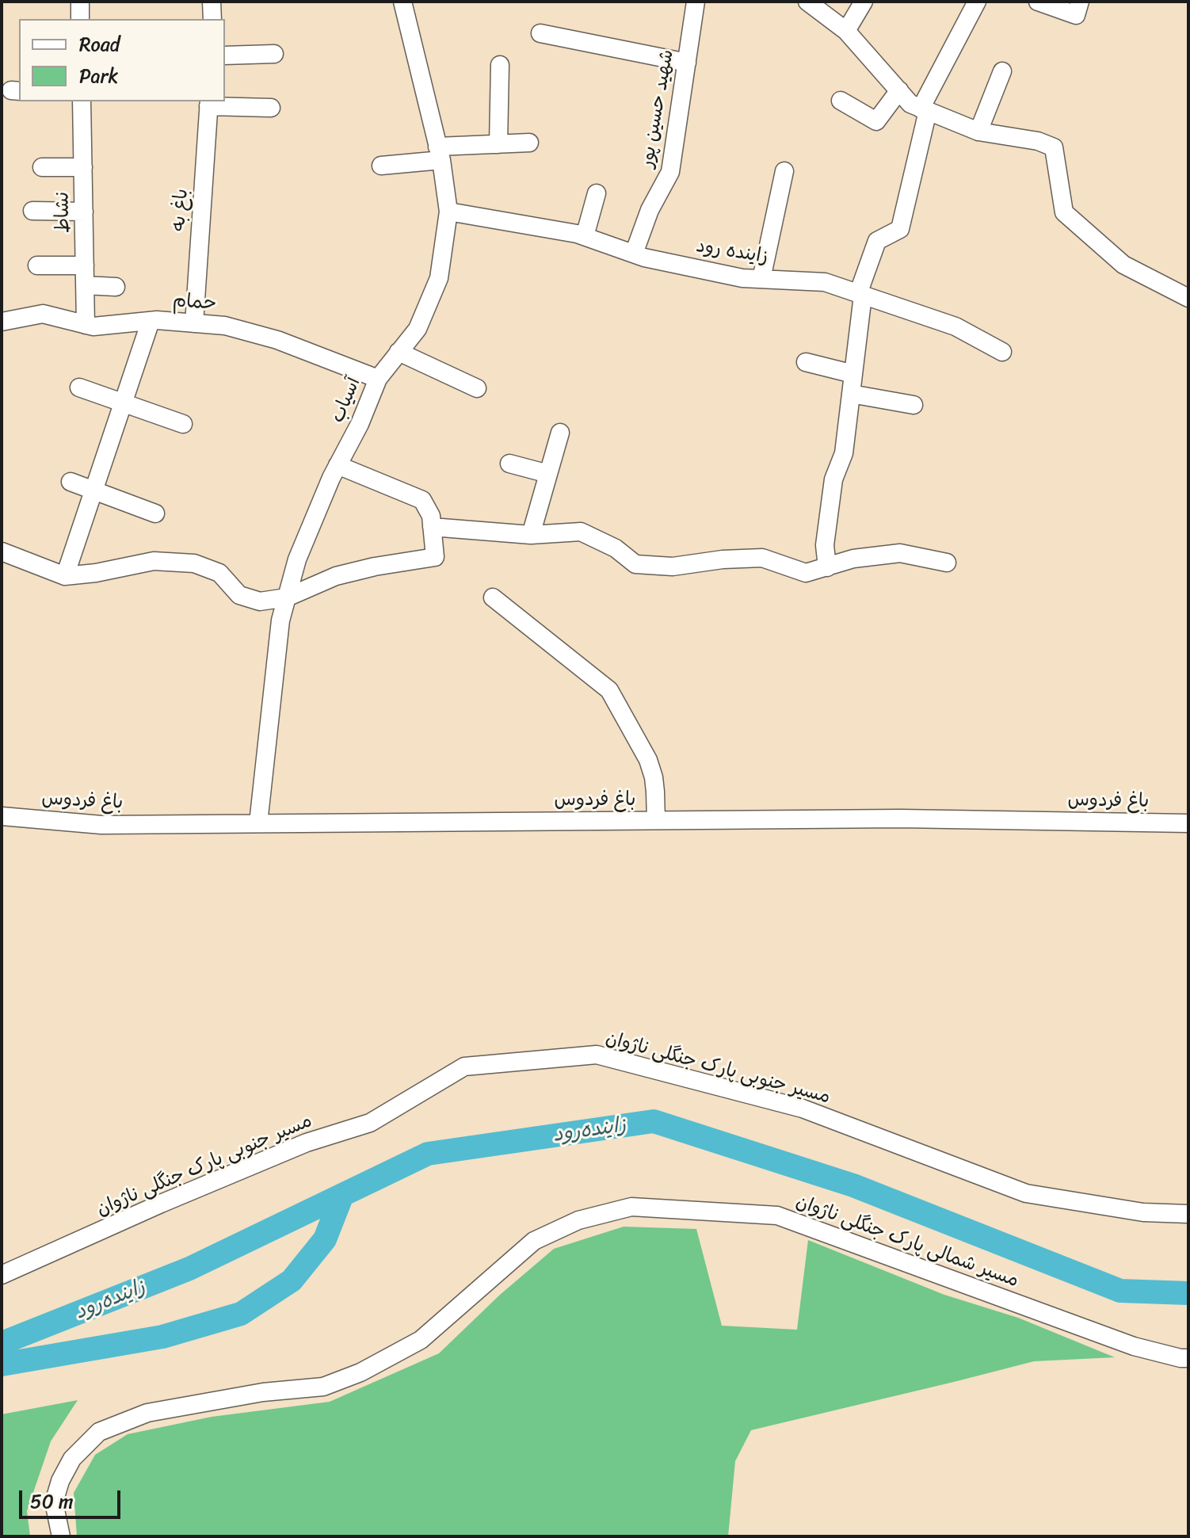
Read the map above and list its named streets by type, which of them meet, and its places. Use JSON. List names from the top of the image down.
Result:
{
  "streets": {
    "street": [
      "شهید حسین پور",
      "باغ به",
      "نشاط",
      "زاینده رود",
      "حمام",
      "آسیاب",
      "باغ فردوس",
      "مسیر جنوبی پارک جنگلی ناژوان",
      "مسیر شمالی پارک جنگلی ناژوان"
    ]
  },
  "crossings": [
    ["شهید حسین پور", "زاینده رود"],
    ["باغ به", "حمام"],
    ["نشاط", "حمام"],
    ["زاینده رود", "آسیاب"],
    ["حمام", "آسیاب"],
    ["آسیاب", "باغ فردوس"]
  ],
  "water": ["زاینده‌رود"],
  "legend": ["Road", "Park"],
  "scale_bar": "50 m"
}
